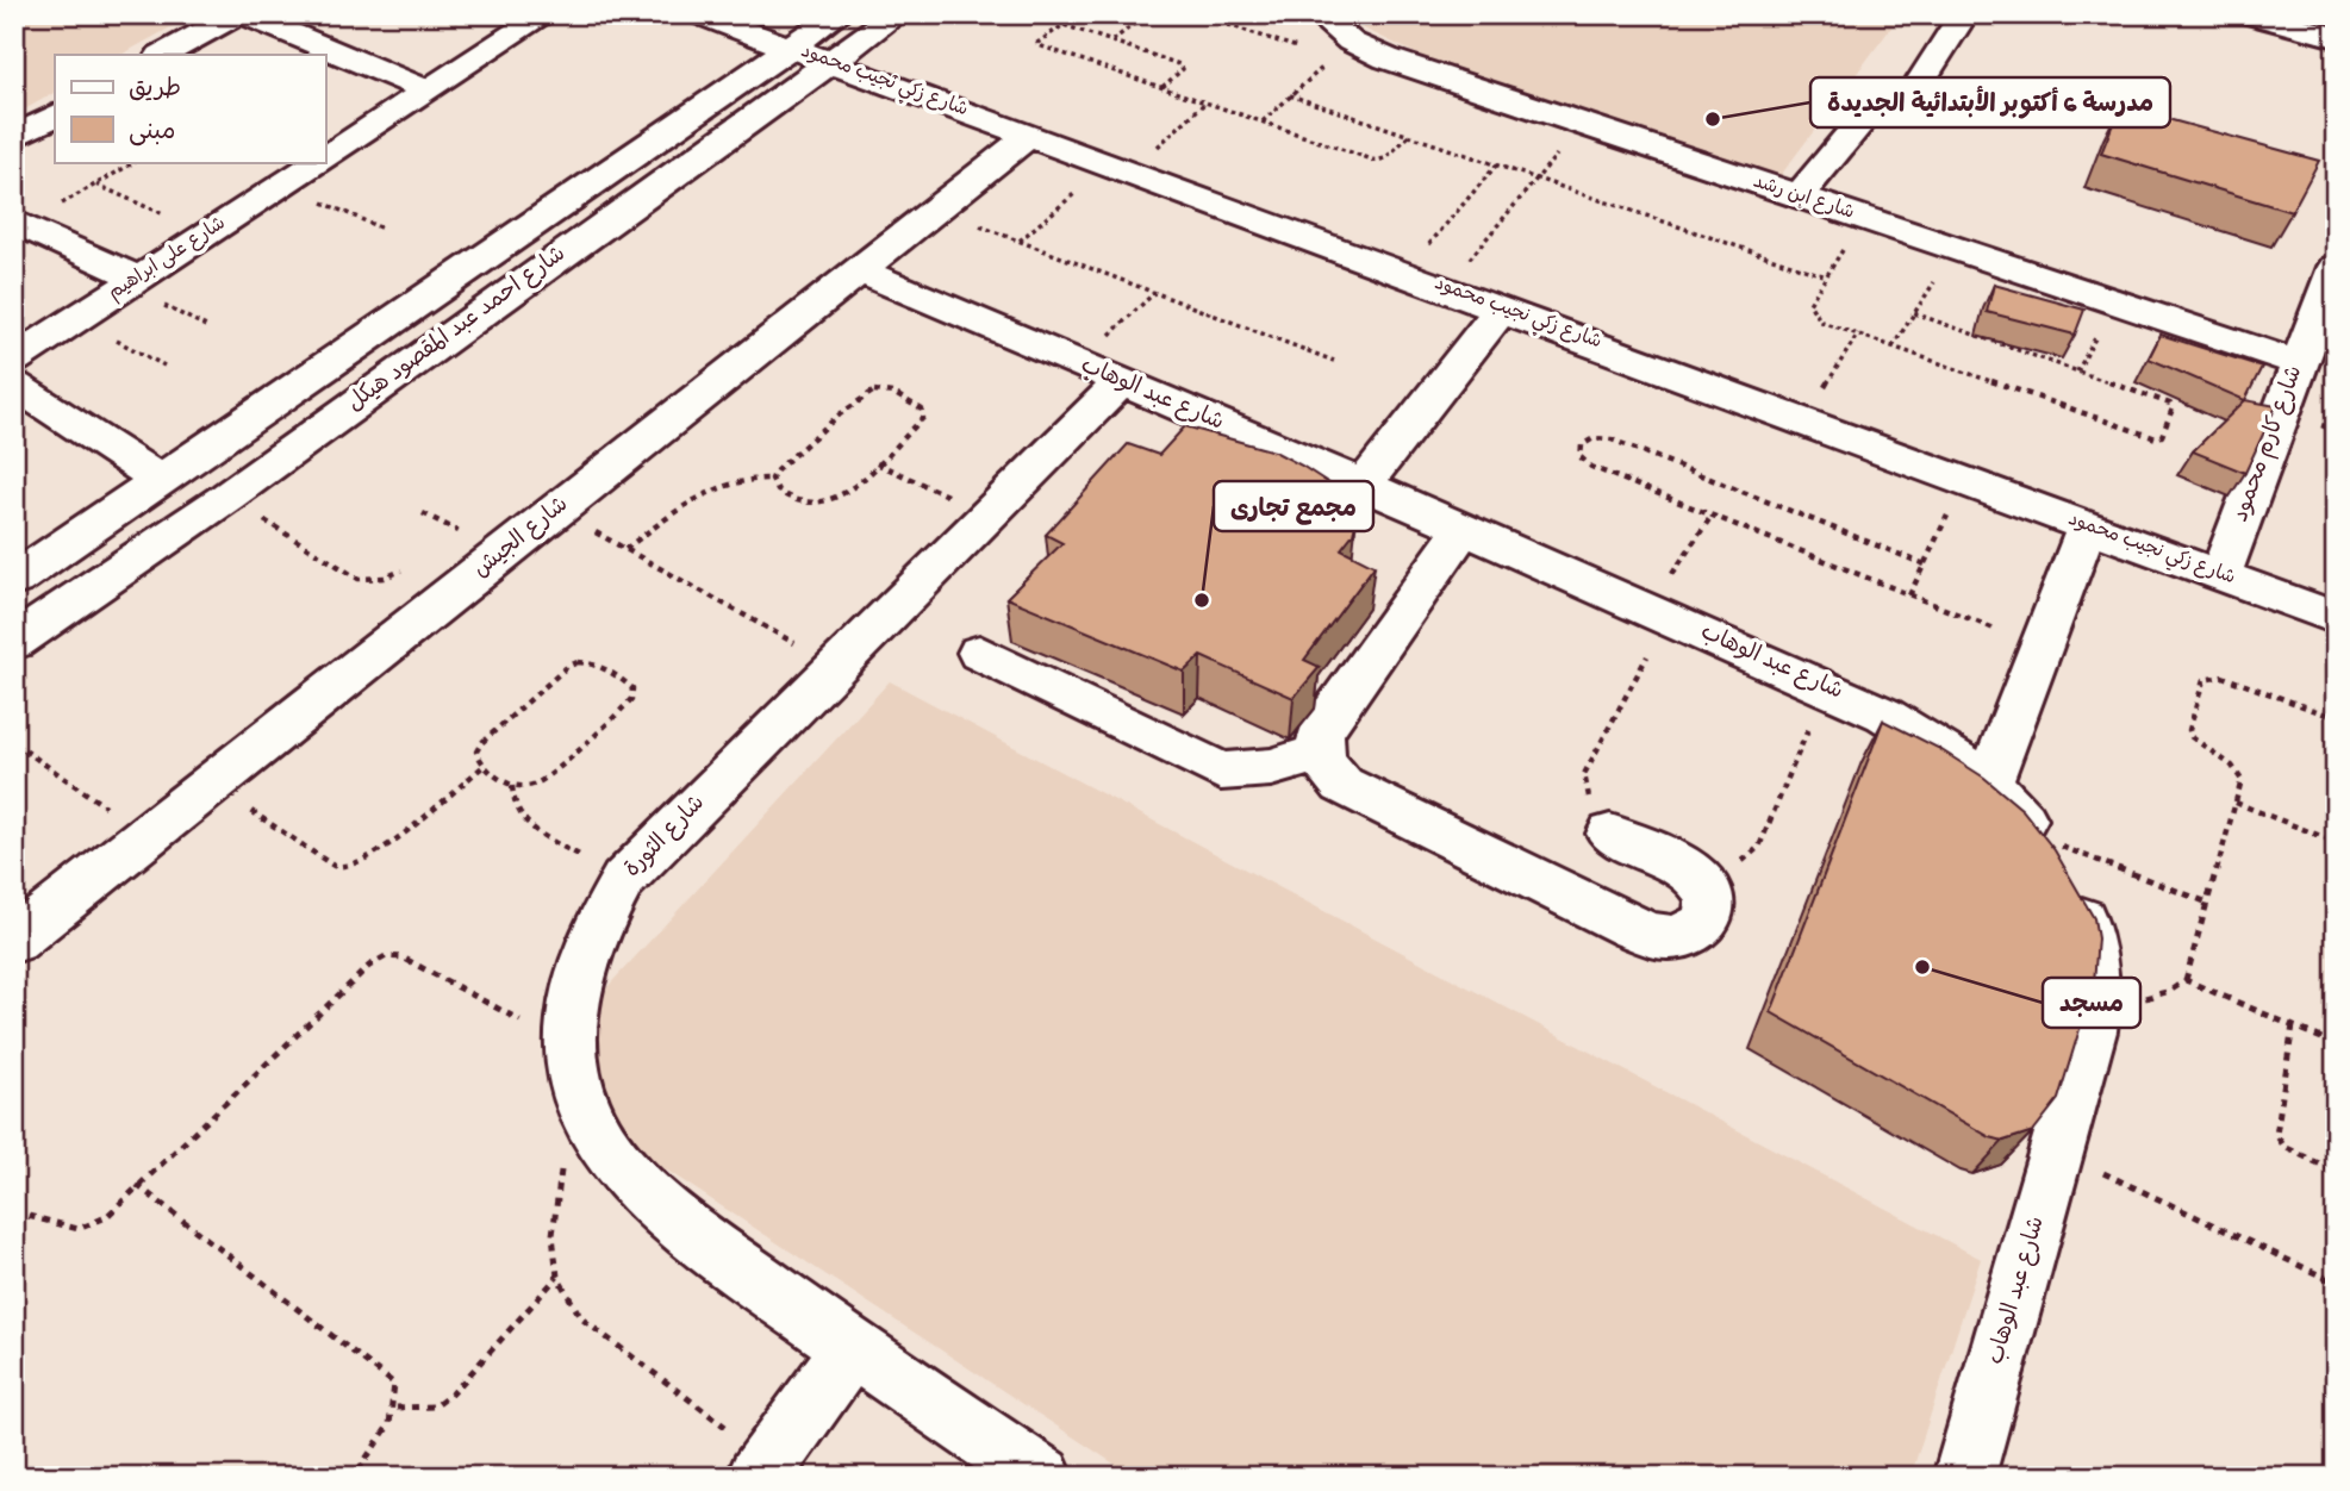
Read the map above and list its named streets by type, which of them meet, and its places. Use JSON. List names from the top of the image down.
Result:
{
  "streets": {
    "street": [
      "شارع زكي نجيب محمود",
      "شارع ابن رشد",
      "شارع على ابراهيم",
      "شارع احمد عبد المقصود هيكل",
      "شارع عبد الوهاب",
      "شارع كارم محمود",
      "شارع الجيش",
      "شارع الثورة"
    ]
  },
  "crossings": [
    ["شارع زكي نجيب محمود", "شارع احمد عبد المقصود هيكل"],
    ["شارع زكي نجيب محمود", "شارع كارم محمود"],
    ["شارع زكي نجيب محمود", "شارع الجيش"],
    ["شارع ابن رشد", "شارع كارم محمود"],
    ["شارع عبد الوهاب", "شارع الجيش"],
    ["شارع عبد الوهاب", "شارع الثورة"]
  ],
  "places": ["مدرسة 6 أكتوبر الأبتدائية الجديدة", "مجمع تجارى", "مسجد"],
  "legend": ["طريق", "مبنى"]
}
